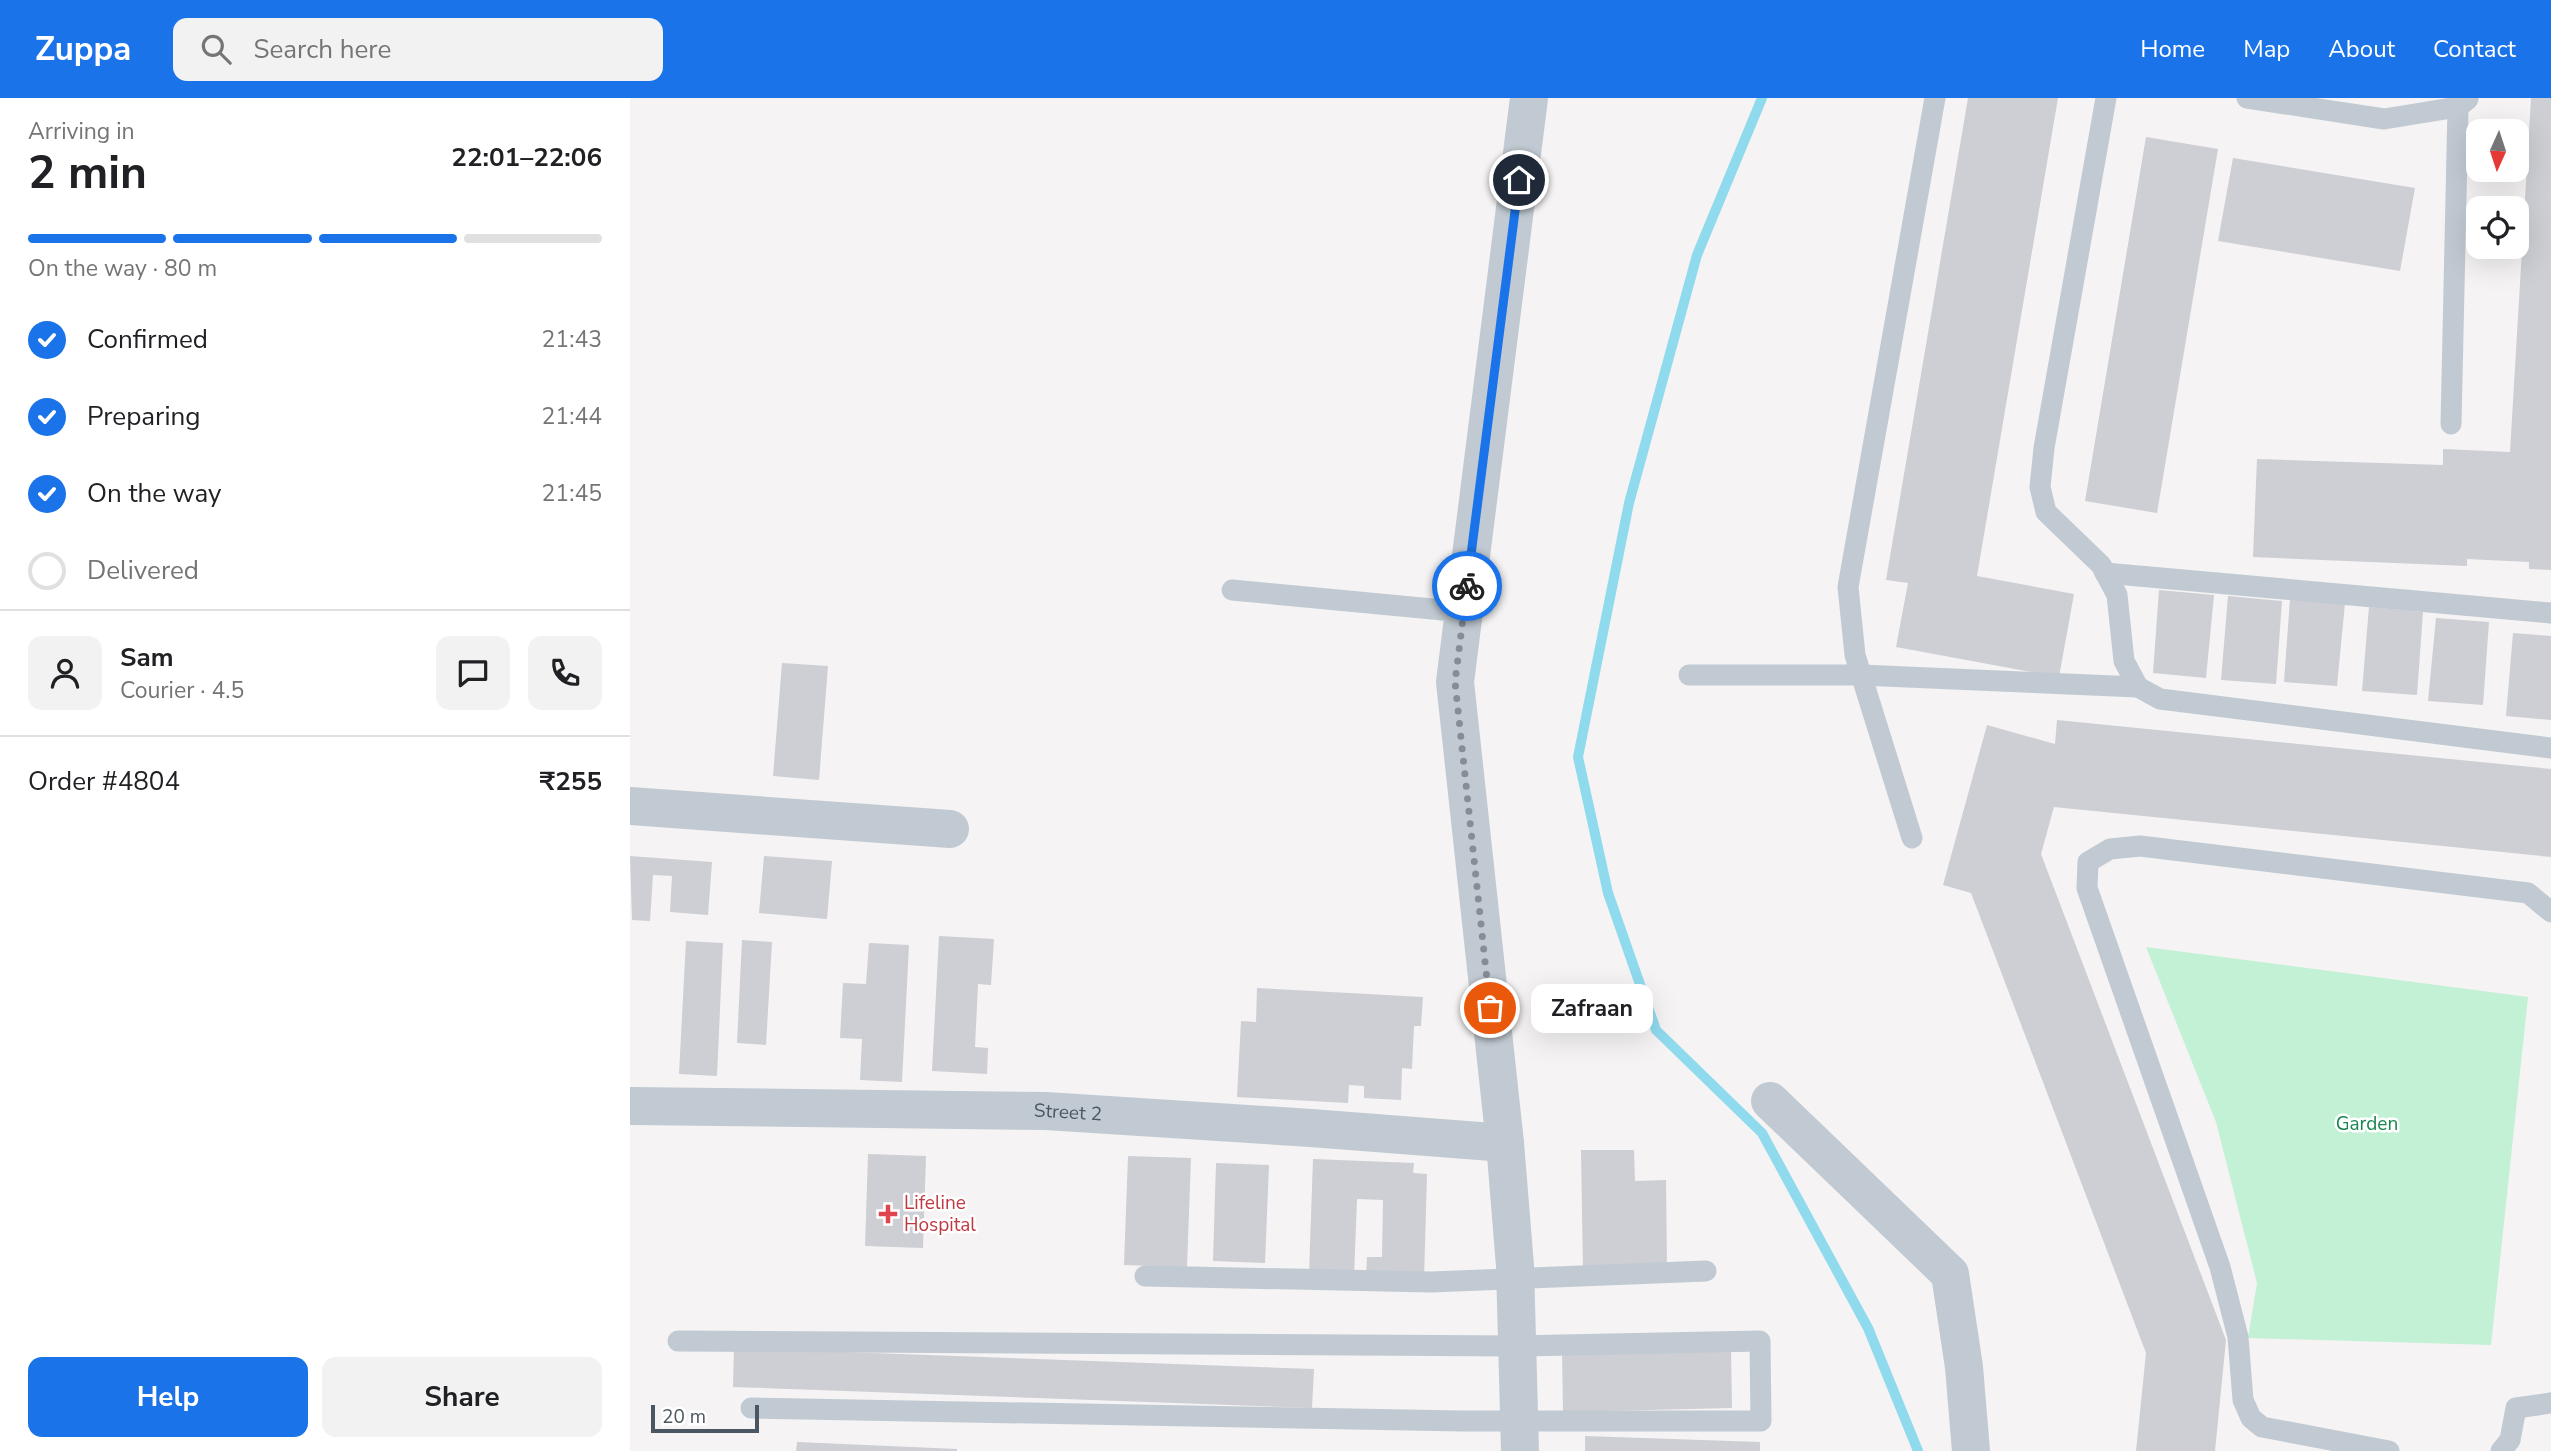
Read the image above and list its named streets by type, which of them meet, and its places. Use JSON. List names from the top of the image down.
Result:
{
  "streets": {
    "street": ["Street 2"]
  },
  "parks": ["Garden"],
  "places": {
    "other": ["Zafraan"],
    "health": ["Lifeline Hospital"]
  },
  "scale_bar": "20 m",
  "north": "bottom",
  "page": {
    "header": "Zuppa",
    "search": "Search here",
    "nav": [
      "Home",
      "Map",
      "About",
      "Contact"
    ],
    "heading": ["2 min", "Arriving in", "22:01–22:06"],
    "panel": [
      "Sam",
      "Courier · 4.5",
      "Order #4804",
      "₹255"
    ],
    "bar": "On the way · 80 m",
    "list": [
      ["Confirmed", "21:43"],
      ["Preparing", "21:44"],
      ["On the way", "21:45"],
      "Delivered"
    ],
    "bubble": "Zafraan",
    "buttons": ["Help", "Share"],
    "scale": "20 m"
  }
}
